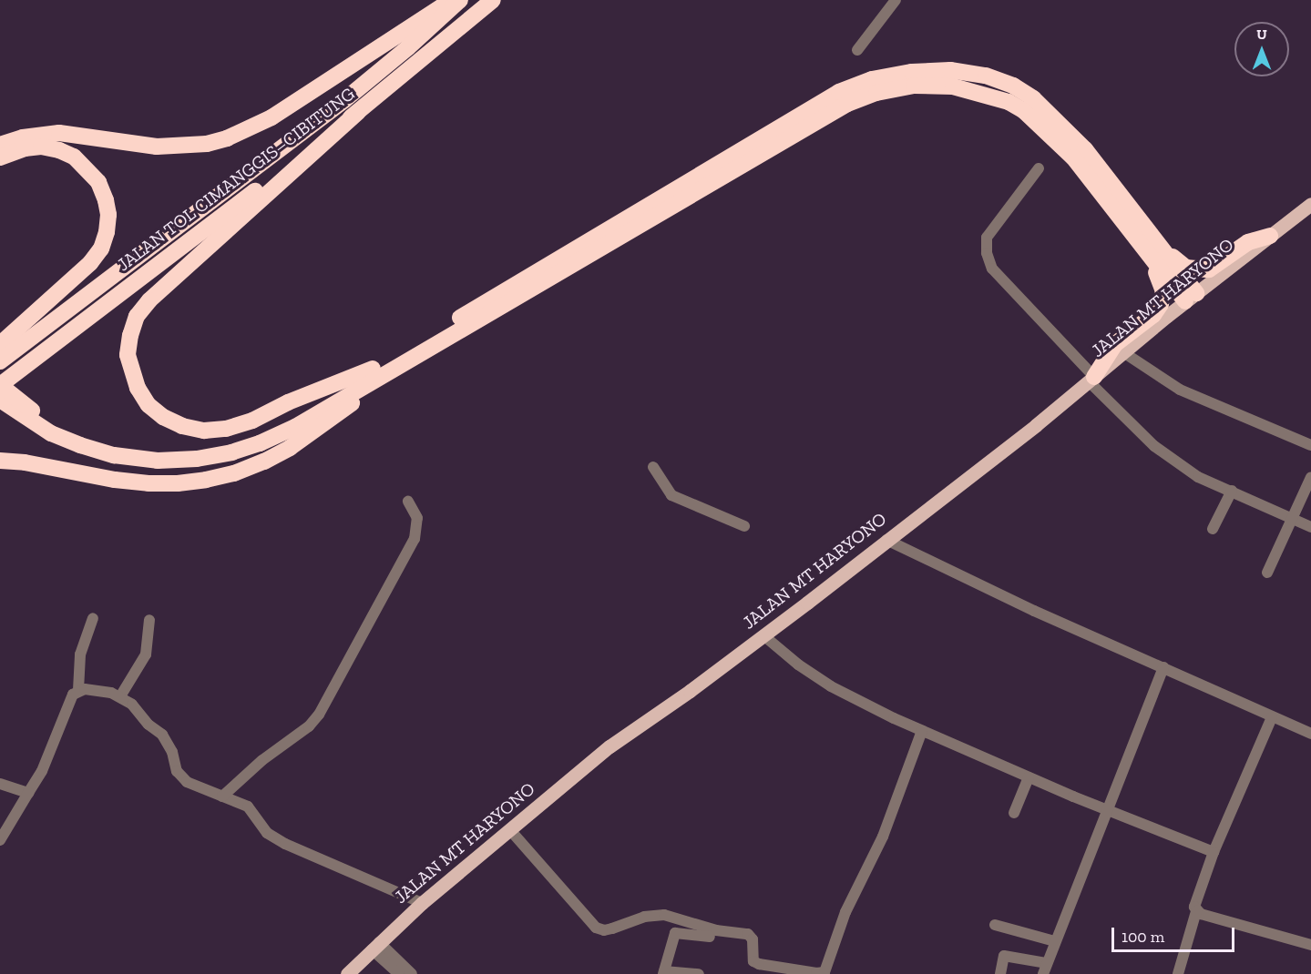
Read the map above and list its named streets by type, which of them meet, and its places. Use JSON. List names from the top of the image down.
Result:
{
  "streets": {
    "highway": ["JALAN TOL CIMANGGIS–CIBITUNG"],
    "main road": ["JALAN MT HARYONO"]
  },
  "scale_bar": "100 m",
  "north": "top"
}
